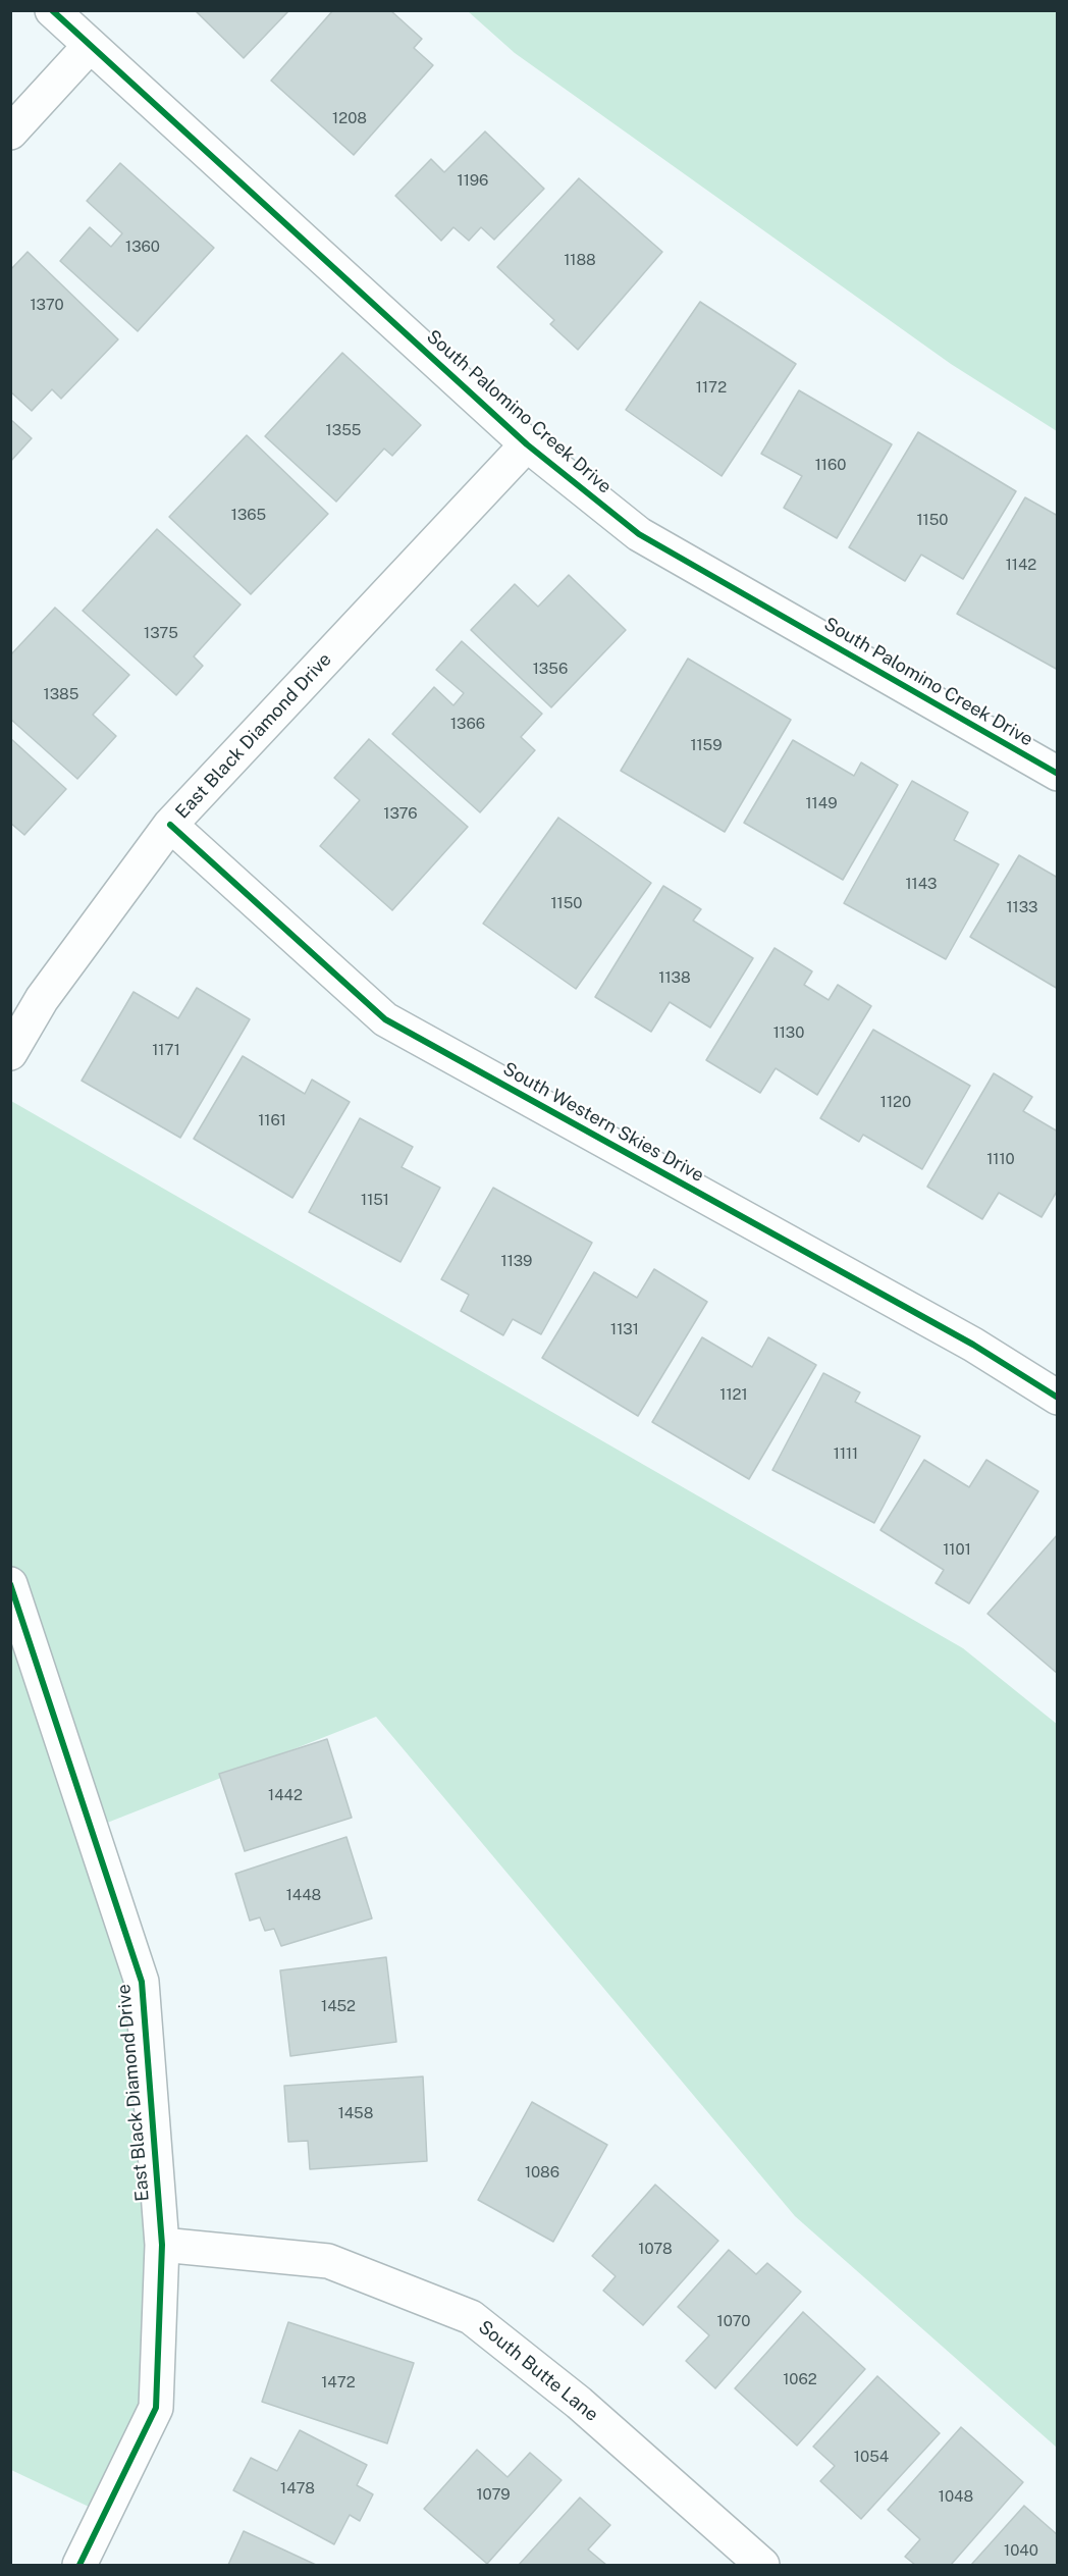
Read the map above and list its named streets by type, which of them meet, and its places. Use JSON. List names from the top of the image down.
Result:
{
  "streets": {
    "street": [
      "South Palomino Creek Drive",
      "East Black Diamond Drive",
      "South Western Skies Drive",
      "South Butte Lane"
    ]
  },
  "crossings": [
    ["South Palomino Creek Drive", "East Black Diamond Drive"],
    ["East Black Diamond Drive", "South Western Skies Drive"],
    ["East Black Diamond Drive", "South Butte Lane"]
  ],
  "house_numbers": [
    "1208",
    "1196",
    "1360",
    "1188",
    "1370",
    "1172",
    "1355",
    "1160",
    "1365",
    "1150",
    "1142",
    "1375",
    "1356",
    "1385",
    "1366",
    "1159",
    "1149",
    "1376",
    "1143",
    "1150",
    "1133",
    "1138",
    "1130",
    "1171",
    "1120",
    "1161",
    "1110",
    "1151",
    "1139",
    "1131",
    "1121",
    "1111",
    "1101",
    "1442",
    "1448",
    "1452",
    "1458",
    "1086",
    "1078",
    "1070",
    "1062",
    "1472",
    "1054",
    "1478",
    "1079",
    "1048",
    "1040"
  ]
}
